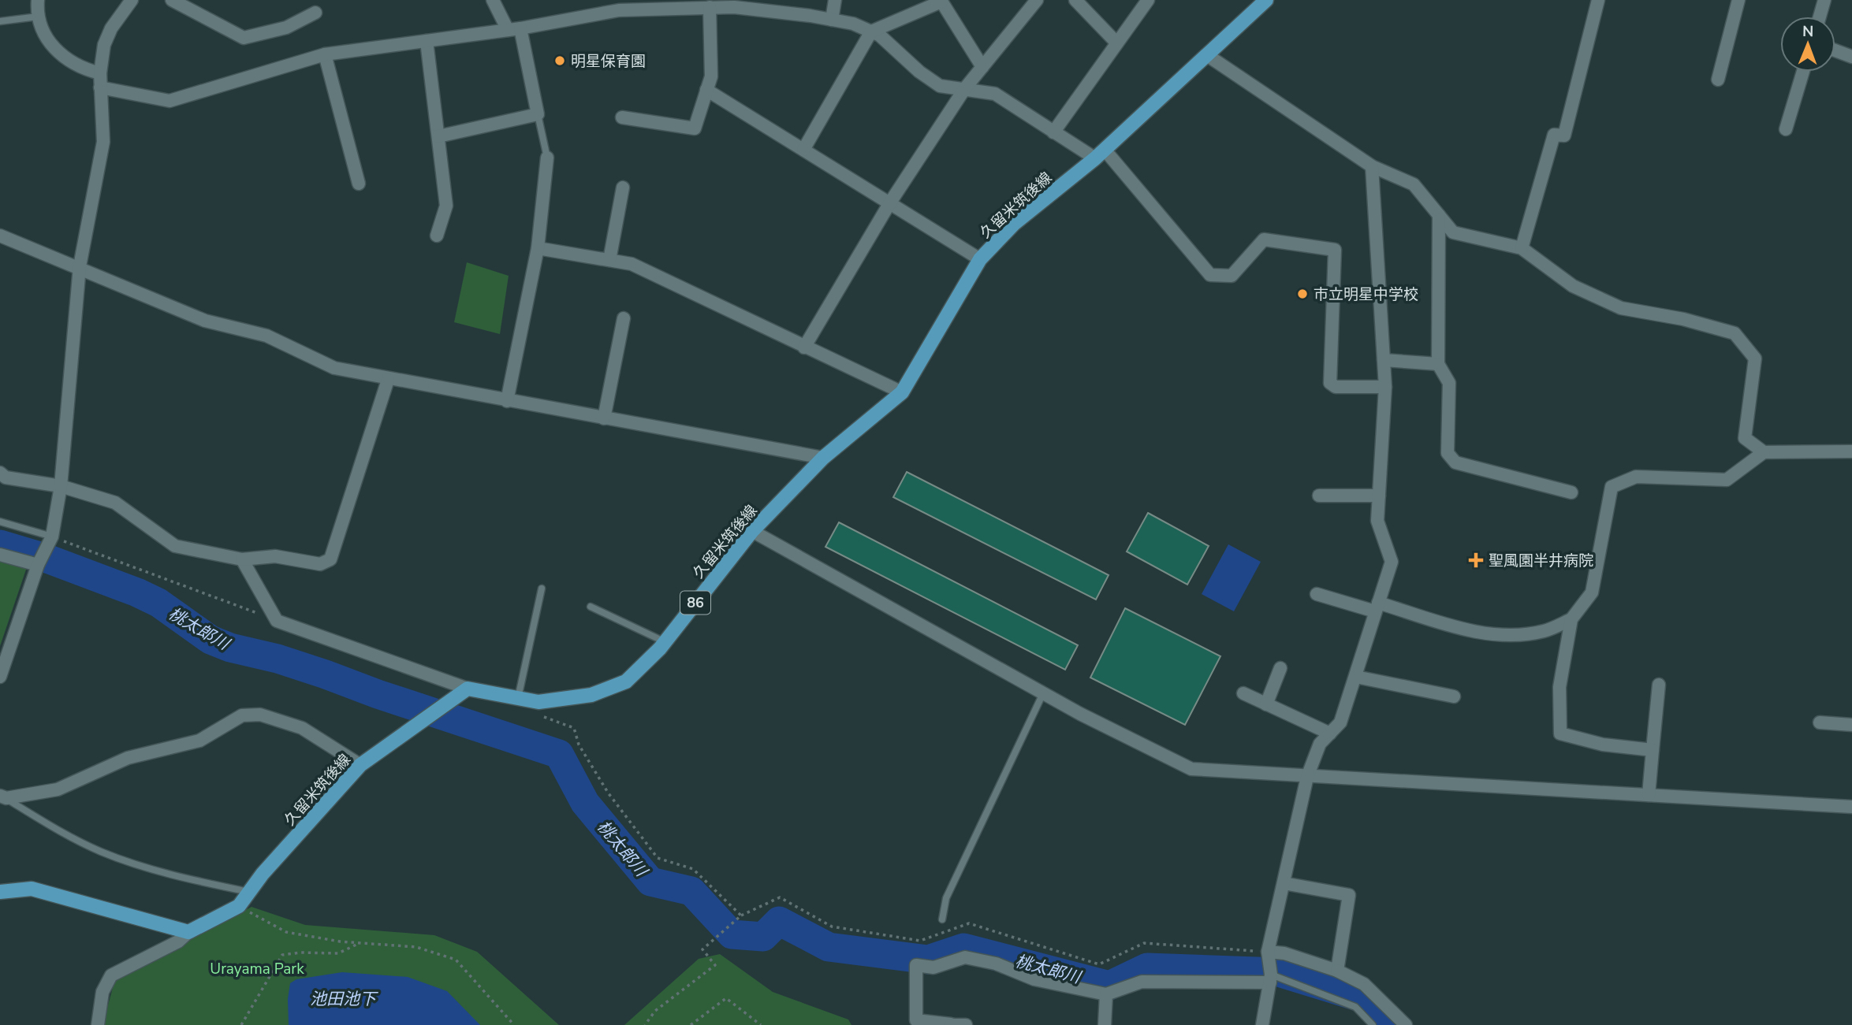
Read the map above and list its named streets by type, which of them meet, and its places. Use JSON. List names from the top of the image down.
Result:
{
  "streets": {
    "main road": ["久留米筑後線", "86"]
  },
  "water": ["桃太郎川", "池田池下"],
  "parks": ["Urayama Park"],
  "places": {
    "other": ["明星保育園", "市立明星中学校"],
    "health": ["聖風園半井病院"]
  },
  "north": "top"
}
